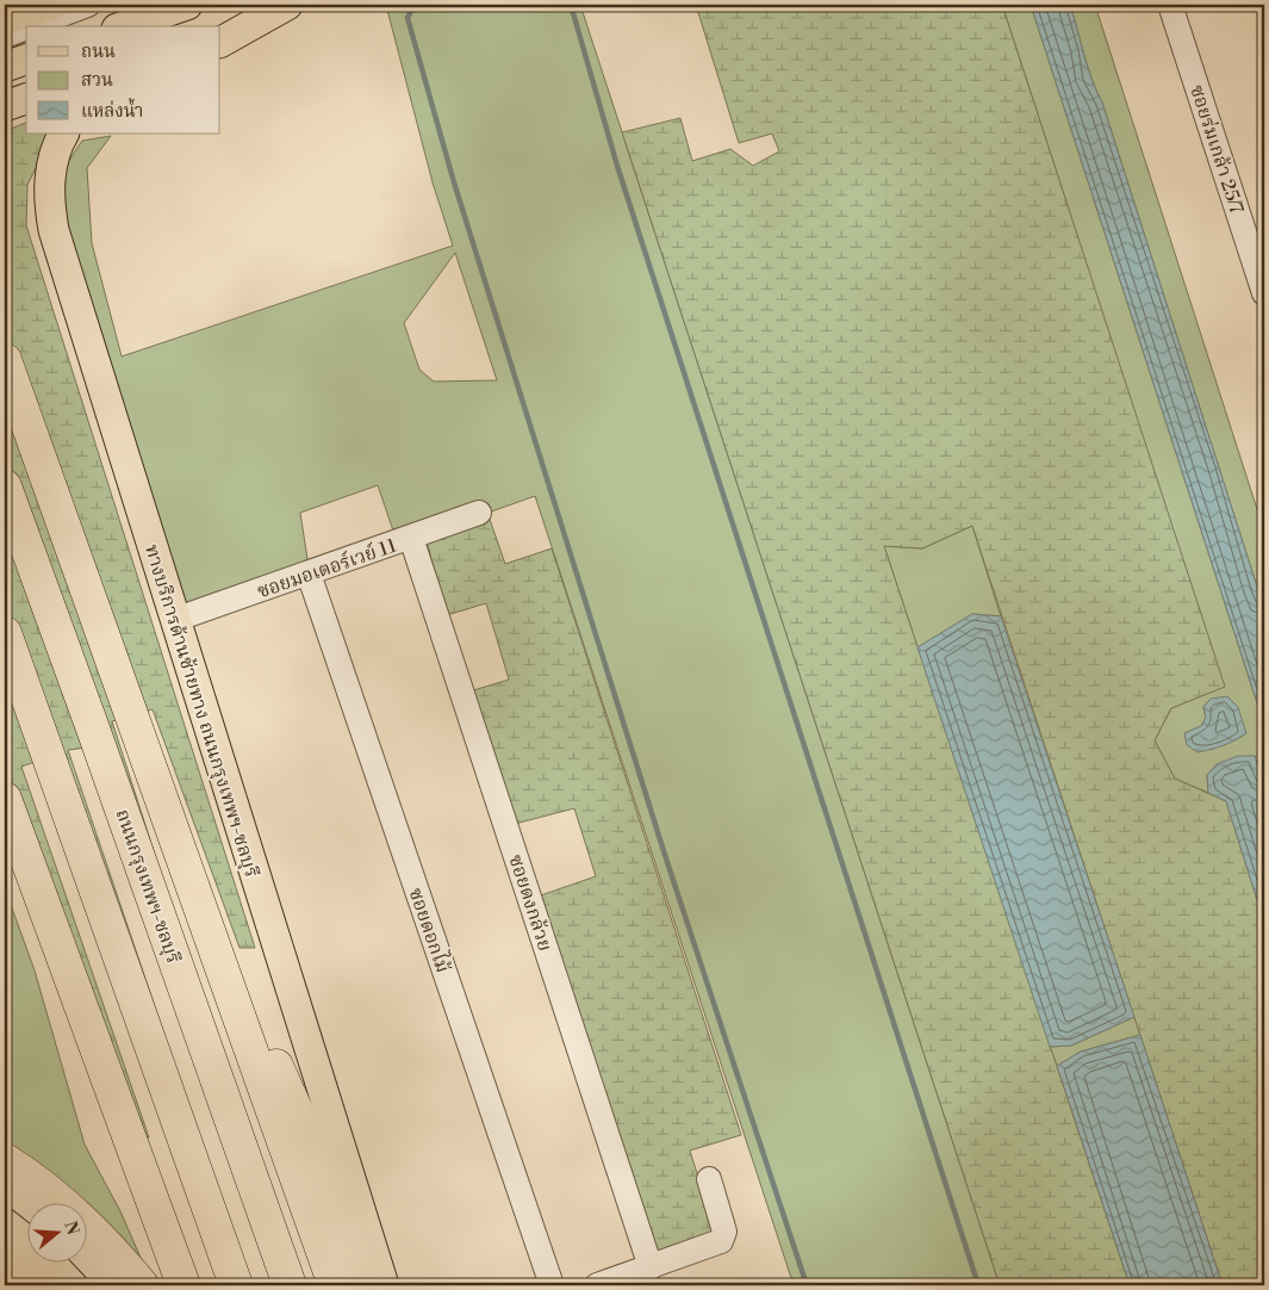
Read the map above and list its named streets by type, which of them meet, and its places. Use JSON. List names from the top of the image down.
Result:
{
  "streets": {
    "highway": ["ถนนกรุงเทพฯ-ชลบุรี"],
    "main road": ["ทางบริการด้านซ้ายทาง ถนนกรุงเทพฯ-ชลบุรี"],
    "street": [
      "ซอยร่มเกล้า 25/7",
      "ซอยมอเตอร์เวย์ 11",
      "ซอยดงกล้วย",
      "ซอยดอกไม้"
    ]
  },
  "crossings": [
    ["ซอยมอเตอร์เวย์ 11", "ทางบริการด้านซ้ายทาง ถนนกรุงเทพฯ-ชลบุรี"],
    ["ซอยมอเตอร์เวย์ 11", "ซอยดงกล้วย"],
    ["ซอยมอเตอร์เวย์ 11", "ซอยดอกไม้"]
  ],
  "legend": ["ถนน", "สวน", "แหล่งน้ำ"],
  "north": "right"
}
